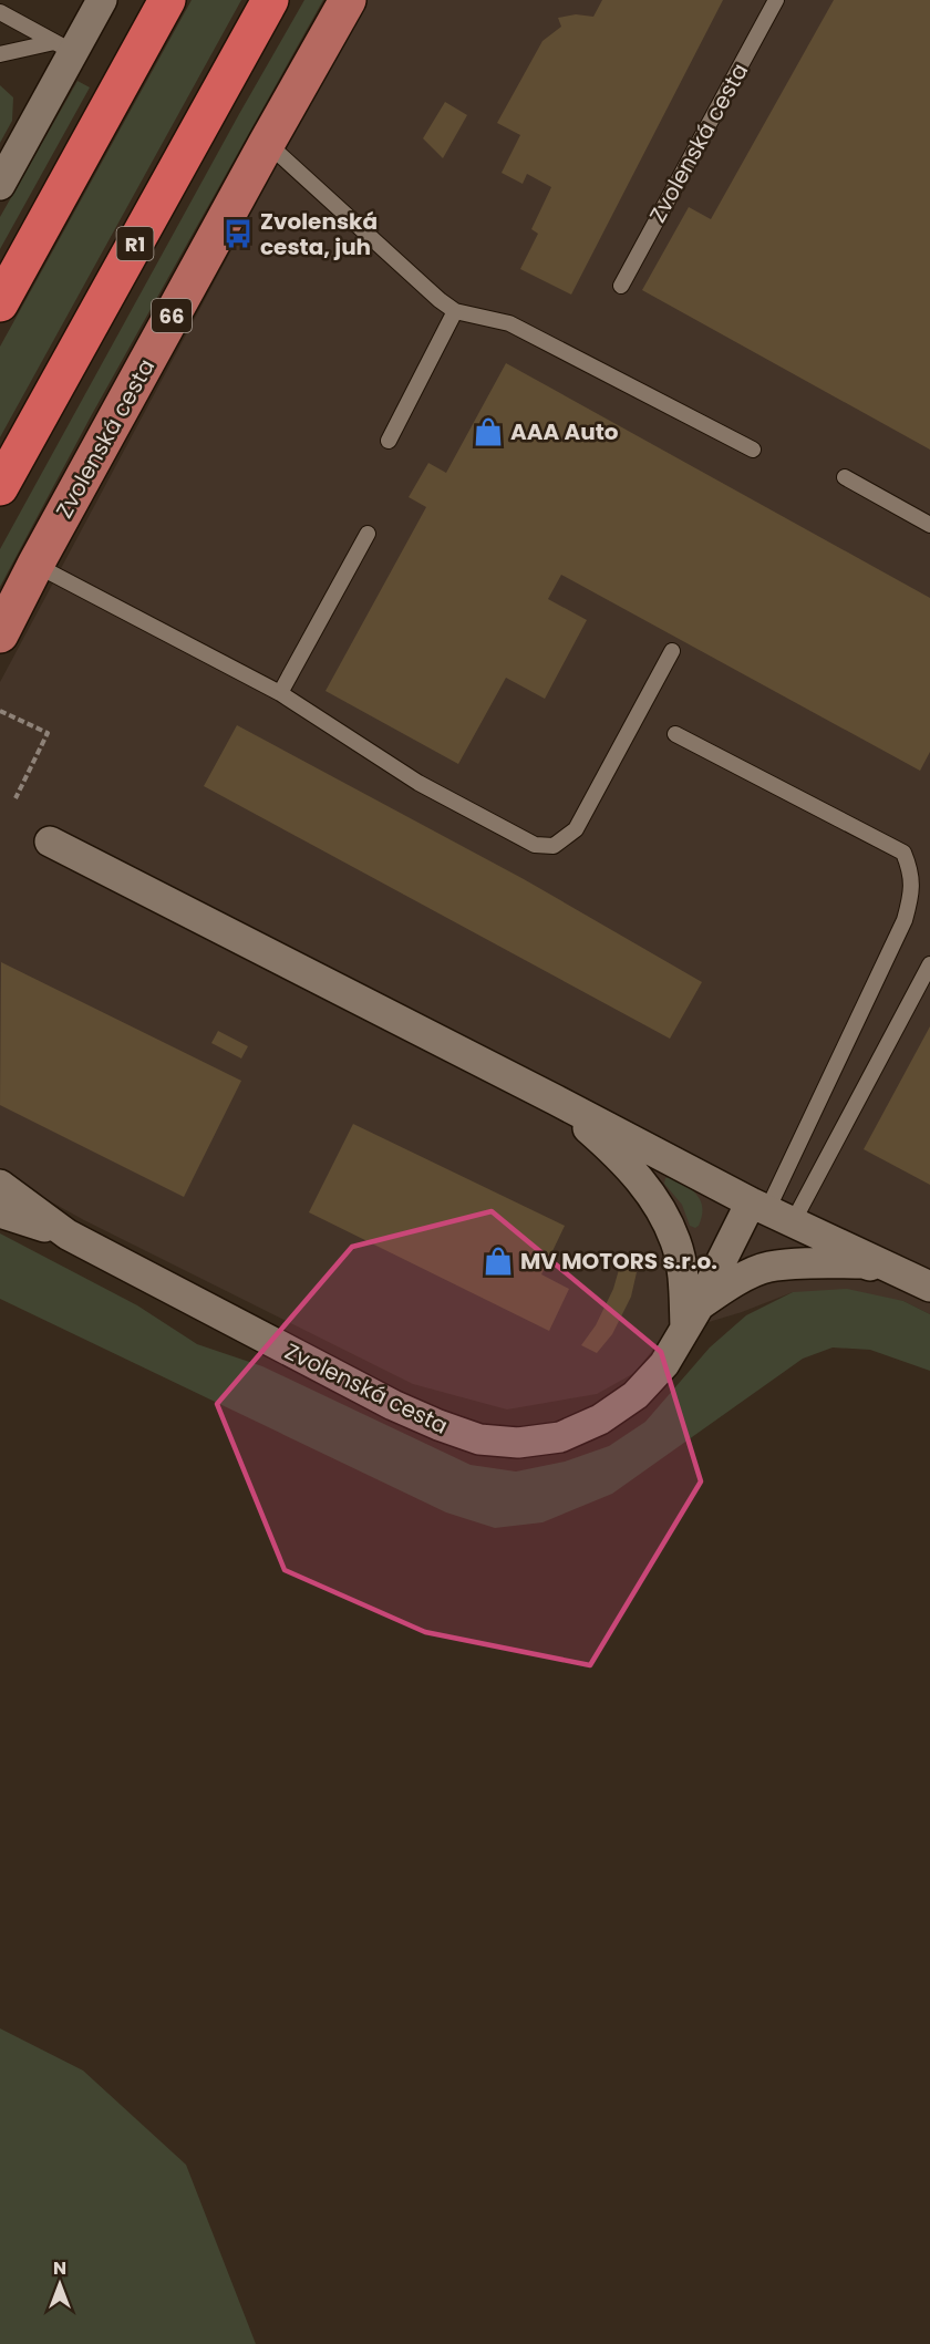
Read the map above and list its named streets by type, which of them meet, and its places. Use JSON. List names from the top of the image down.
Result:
{
  "streets": {
    "highway": ["R1"],
    "main road": ["Zvolenská cesta", "66"]
  },
  "places": {
    "bus stop": ["Zvolenská cesta, juh"],
    "shop": ["AAA Auto", "MV MOTORS s.r.o."]
  },
  "north": "top"
}
